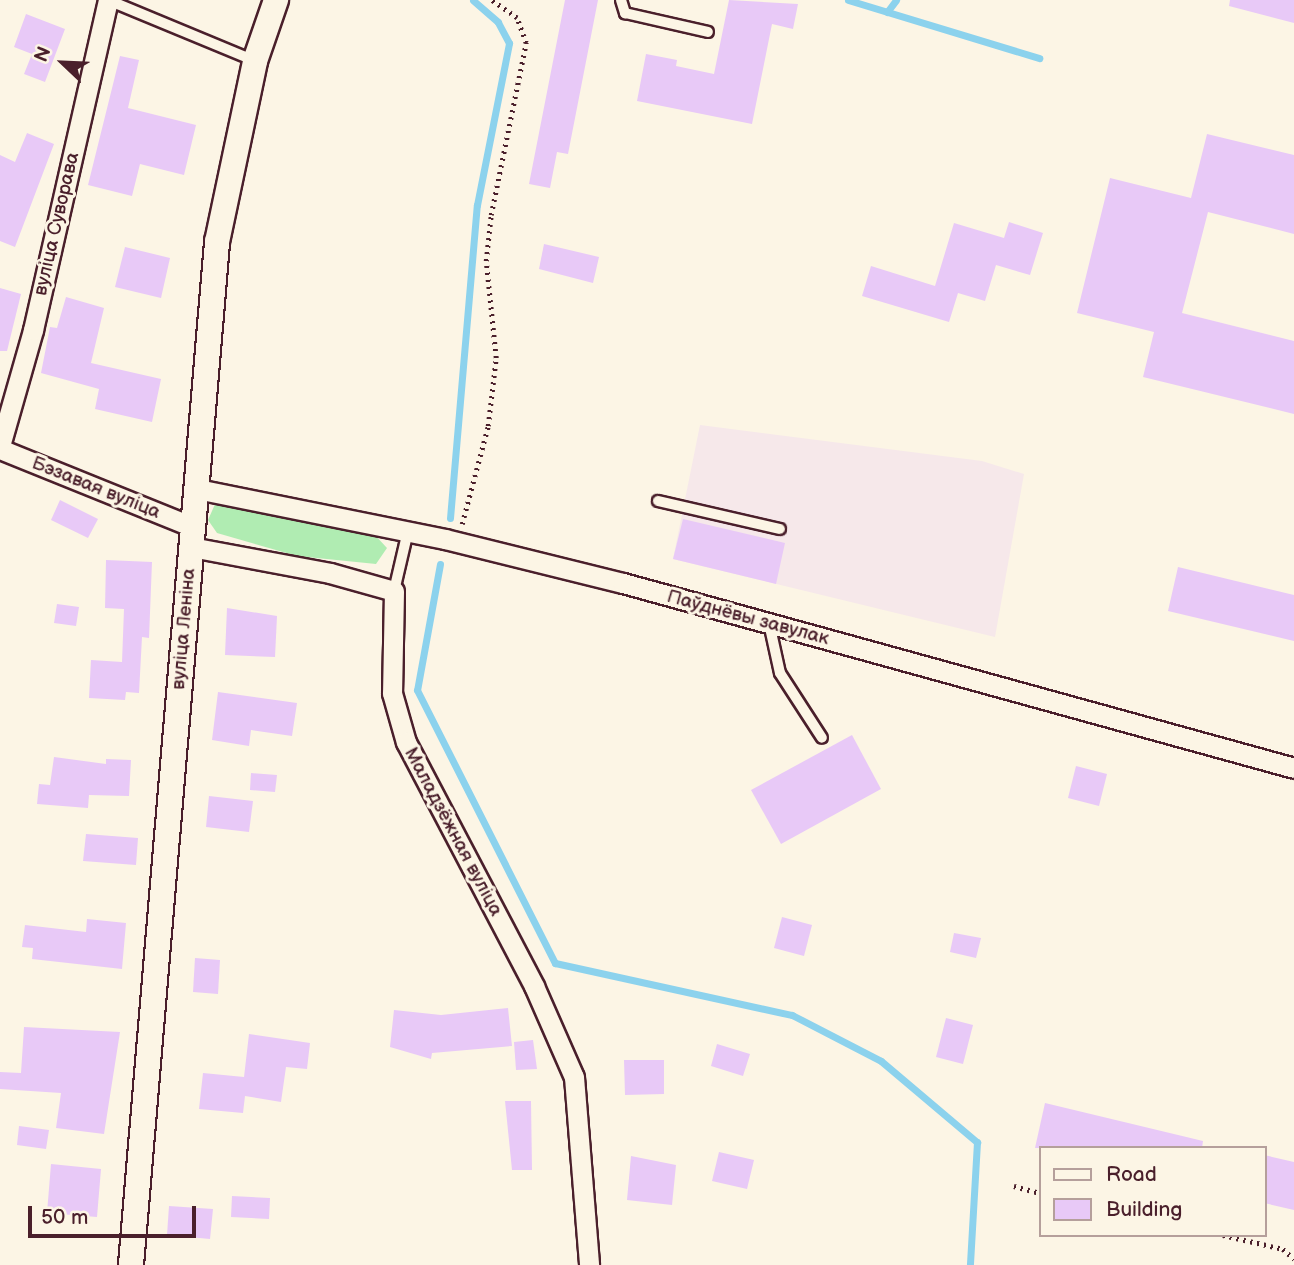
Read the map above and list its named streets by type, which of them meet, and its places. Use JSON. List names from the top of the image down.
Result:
{
  "streets": {
    "street": [
      "вуліца Суворава",
      "Бэзавая вуліца",
      "Паўднёвы завулак",
      "вуліца Леніна",
      "Маладзёжная вуліца"
    ]
  },
  "crossings": [
    ["вуліца Суворава", "Бэзавая вуліца"],
    ["Бэзавая вуліца", "вуліца Леніна"],
    ["Паўднёвы завулак", "вуліца Леніна"]
  ],
  "legend": ["Road", "Building"],
  "scale_bar": "50 m",
  "north": "top left"
}
